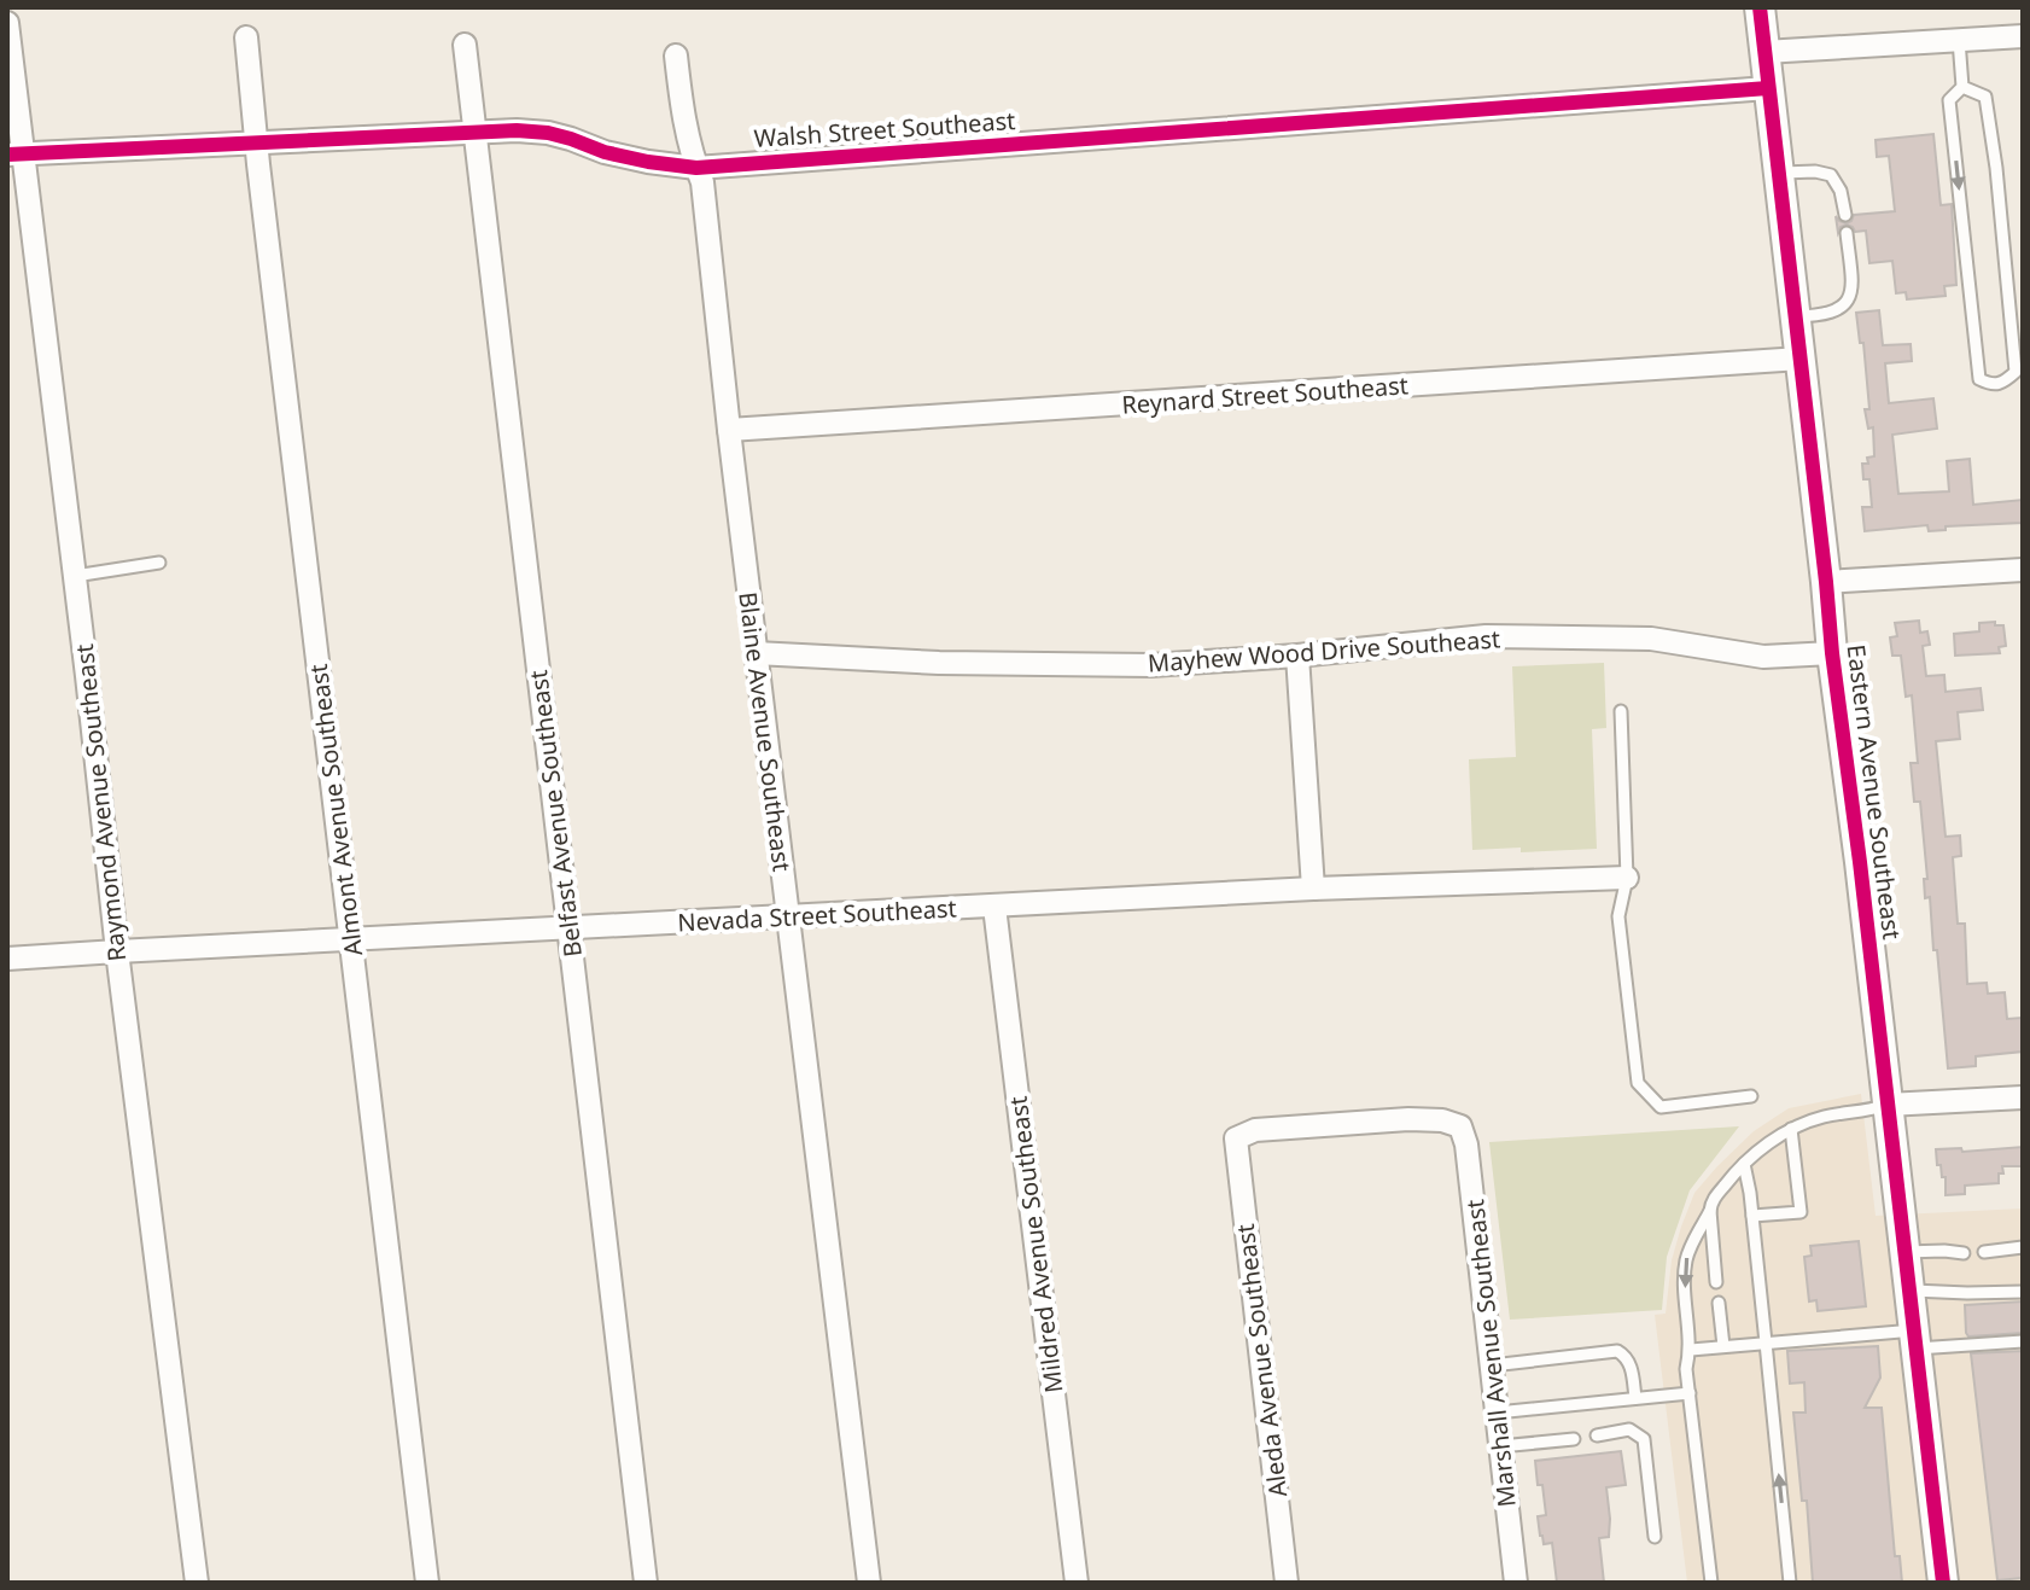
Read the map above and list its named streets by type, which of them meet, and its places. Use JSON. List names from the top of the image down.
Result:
{
  "streets": {
    "main road": ["Eastern Avenue Southeast"],
    "street": [
      "Walsh Street Southeast",
      "Reynard Street Southeast",
      "Mayhew Wood Drive Southeast",
      "Blaine Avenue Southeast",
      "Raymond Avenue Southeast",
      "Almont Avenue Southeast",
      "Belfast Avenue Southeast",
      "Nevada Street Southeast",
      "Mildred Avenue Southeast",
      "Marshall Avenue Southeast",
      "Aleda Avenue Southeast"
    ]
  },
  "crossings": [
    ["Walsh Street Southeast", "Blaine Avenue Southeast"],
    ["Walsh Street Southeast", "Eastern Avenue Southeast"],
    ["Walsh Street Southeast", "Raymond Avenue Southeast"],
    ["Walsh Street Southeast", "Almont Avenue Southeast"],
    ["Walsh Street Southeast", "Belfast Avenue Southeast"],
    ["Reynard Street Southeast", "Blaine Avenue Southeast"],
    ["Reynard Street Southeast", "Eastern Avenue Southeast"],
    ["Mayhew Wood Drive Southeast", "Blaine Avenue Southeast"],
    ["Mayhew Wood Drive Southeast", "Eastern Avenue Southeast"],
    ["Blaine Avenue Southeast", "Nevada Street Southeast"],
    ["Raymond Avenue Southeast", "Nevada Street Southeast"],
    ["Almont Avenue Southeast", "Nevada Street Southeast"],
    ["Belfast Avenue Southeast", "Nevada Street Southeast"],
    ["Nevada Street Southeast", "Mildred Avenue Southeast"],
    ["Marshall Avenue Southeast", "Aleda Avenue Southeast"]
  ]
}
